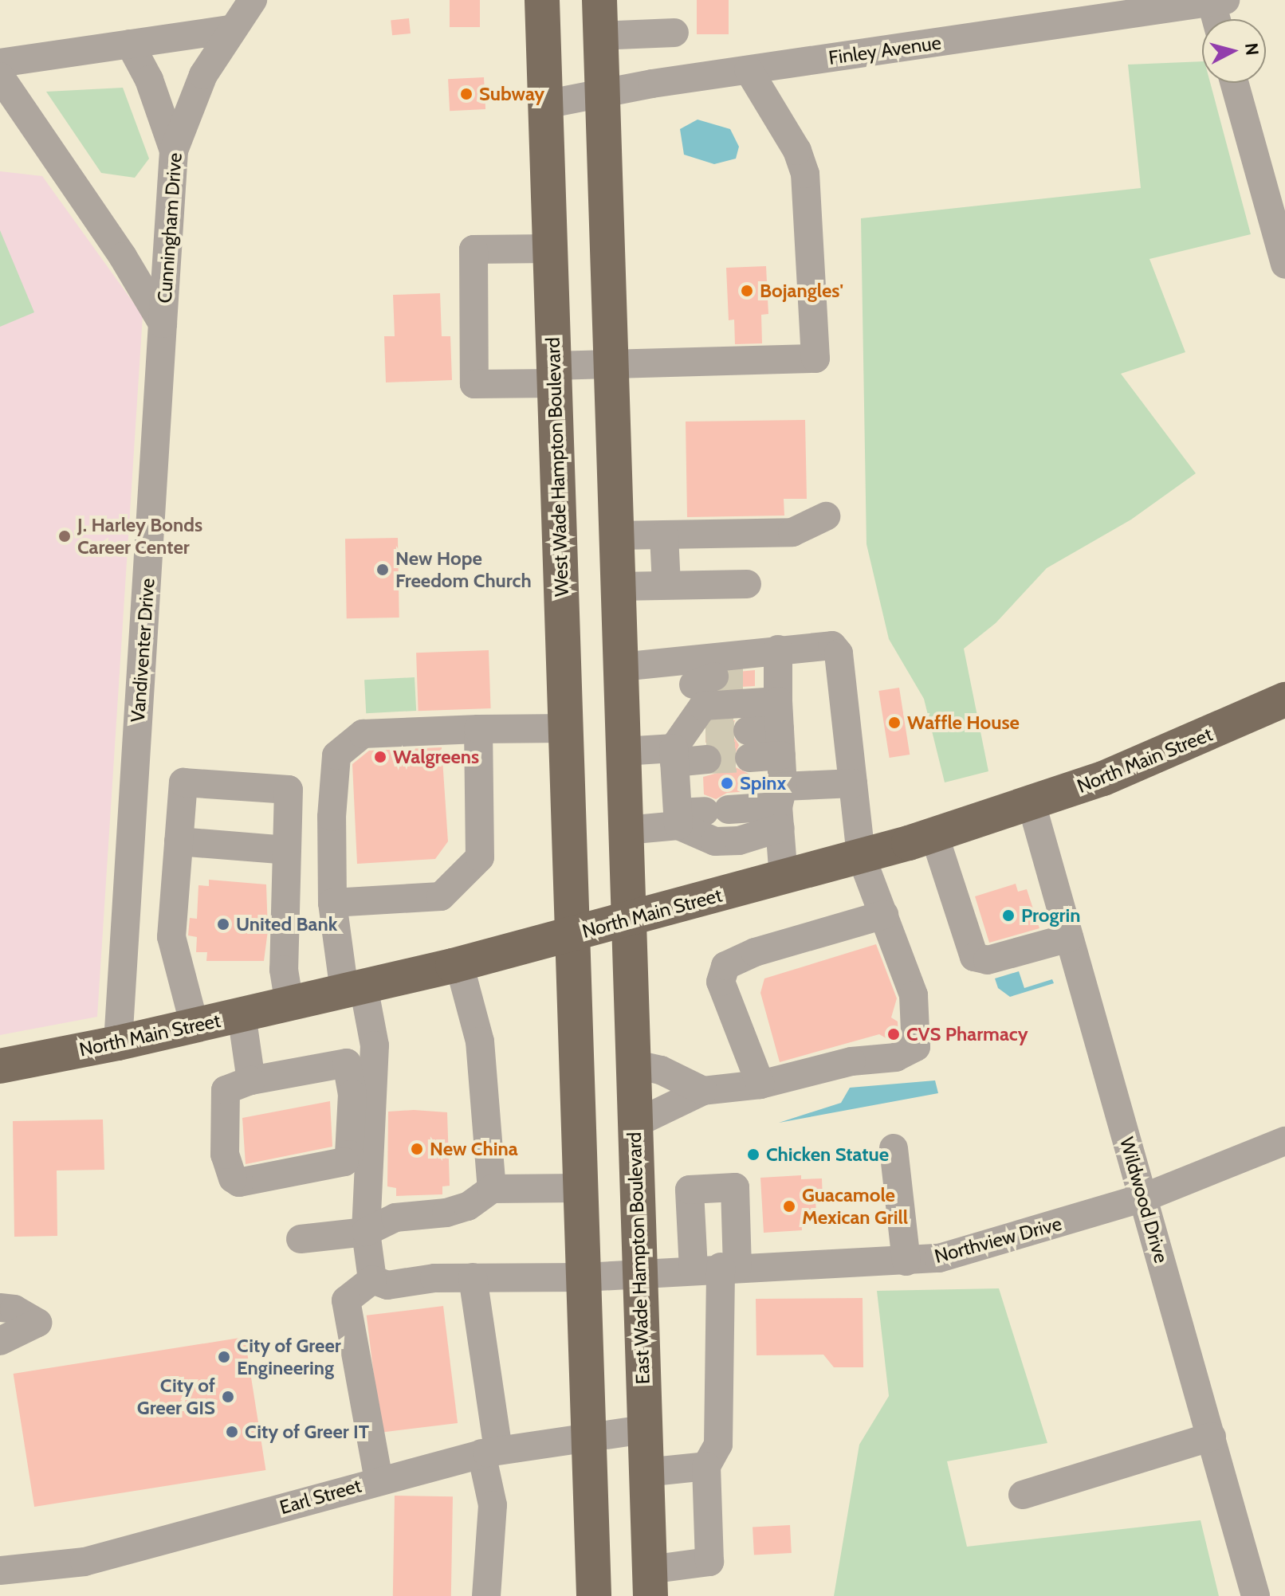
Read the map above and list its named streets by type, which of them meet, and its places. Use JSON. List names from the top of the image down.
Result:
{
  "streets": {
    "main road": ["West Wade Hampton Boulevard", "North Main Street", "East Wade Hampton Boulevard"],
    "street": [
      "Finley Avenue",
      "Cunningham Drive",
      "Vandiventer Drive",
      "Wildwood Drive",
      "Northview Drive",
      "Earl Street"
    ]
  },
  "crossings": [
    ["Finley Avenue", "West Wade Hampton Boulevard"],
    ["Cunningham Drive", "Vandiventer Drive"],
    ["West Wade Hampton Boulevard", "North Main Street"],
    ["Vandiventer Drive", "North Main Street"],
    ["North Main Street", "Wildwood Drive"],
    ["North Main Street", "East Wade Hampton Boulevard"],
    ["Wildwood Drive", "Northview Drive"],
    ["Northview Drive", "East Wade Hampton Boulevard"],
    ["East Wade Hampton Boulevard", "Earl Street"]
  ],
  "places": [
    "Subway",
    "Bojangles'",
    "J. Harley Bonds Career Center",
    "New Hope Freedom Church",
    "Waffle House",
    "Walgreens",
    "Spinx",
    "Progrin",
    "United Bank",
    "CVS Pharmacy",
    "New China",
    "Chicken Statue",
    "Guacamole Mexican Grill",
    "City of Greer Engineering",
    "City of Greer GIS",
    "City of Greer IT"
  ],
  "north": "right"
}
